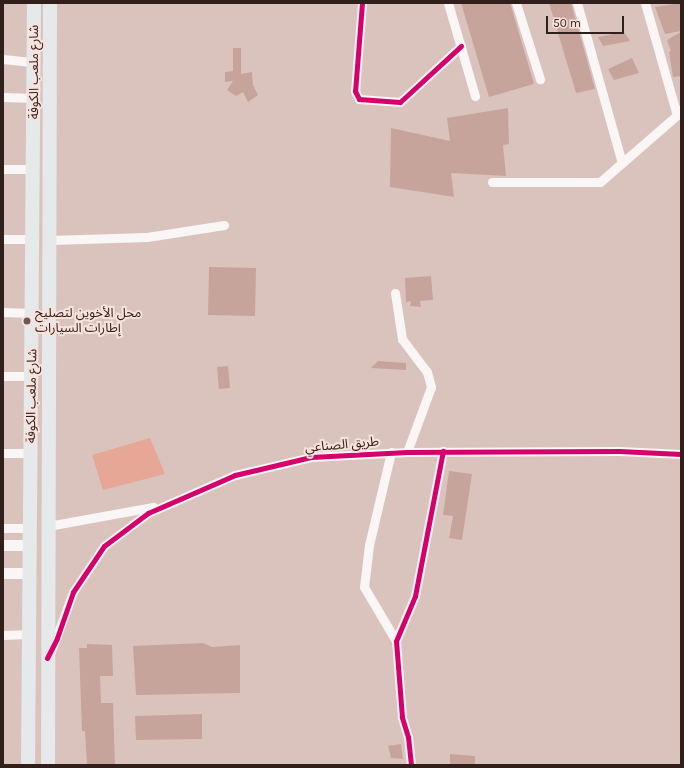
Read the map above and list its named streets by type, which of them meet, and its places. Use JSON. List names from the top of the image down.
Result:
{
  "streets": {
    "main road": ["شارع ملعب الكوفة"],
    "street": ["طريق الصناعي"]
  },
  "crossings": [
    ["شارع ملعب الكوفة", "طريق الصناعي"]
  ],
  "places": ["محل الأخوين لتصليح إطارات السيارات"],
  "scale_bar": "50 m"
}
